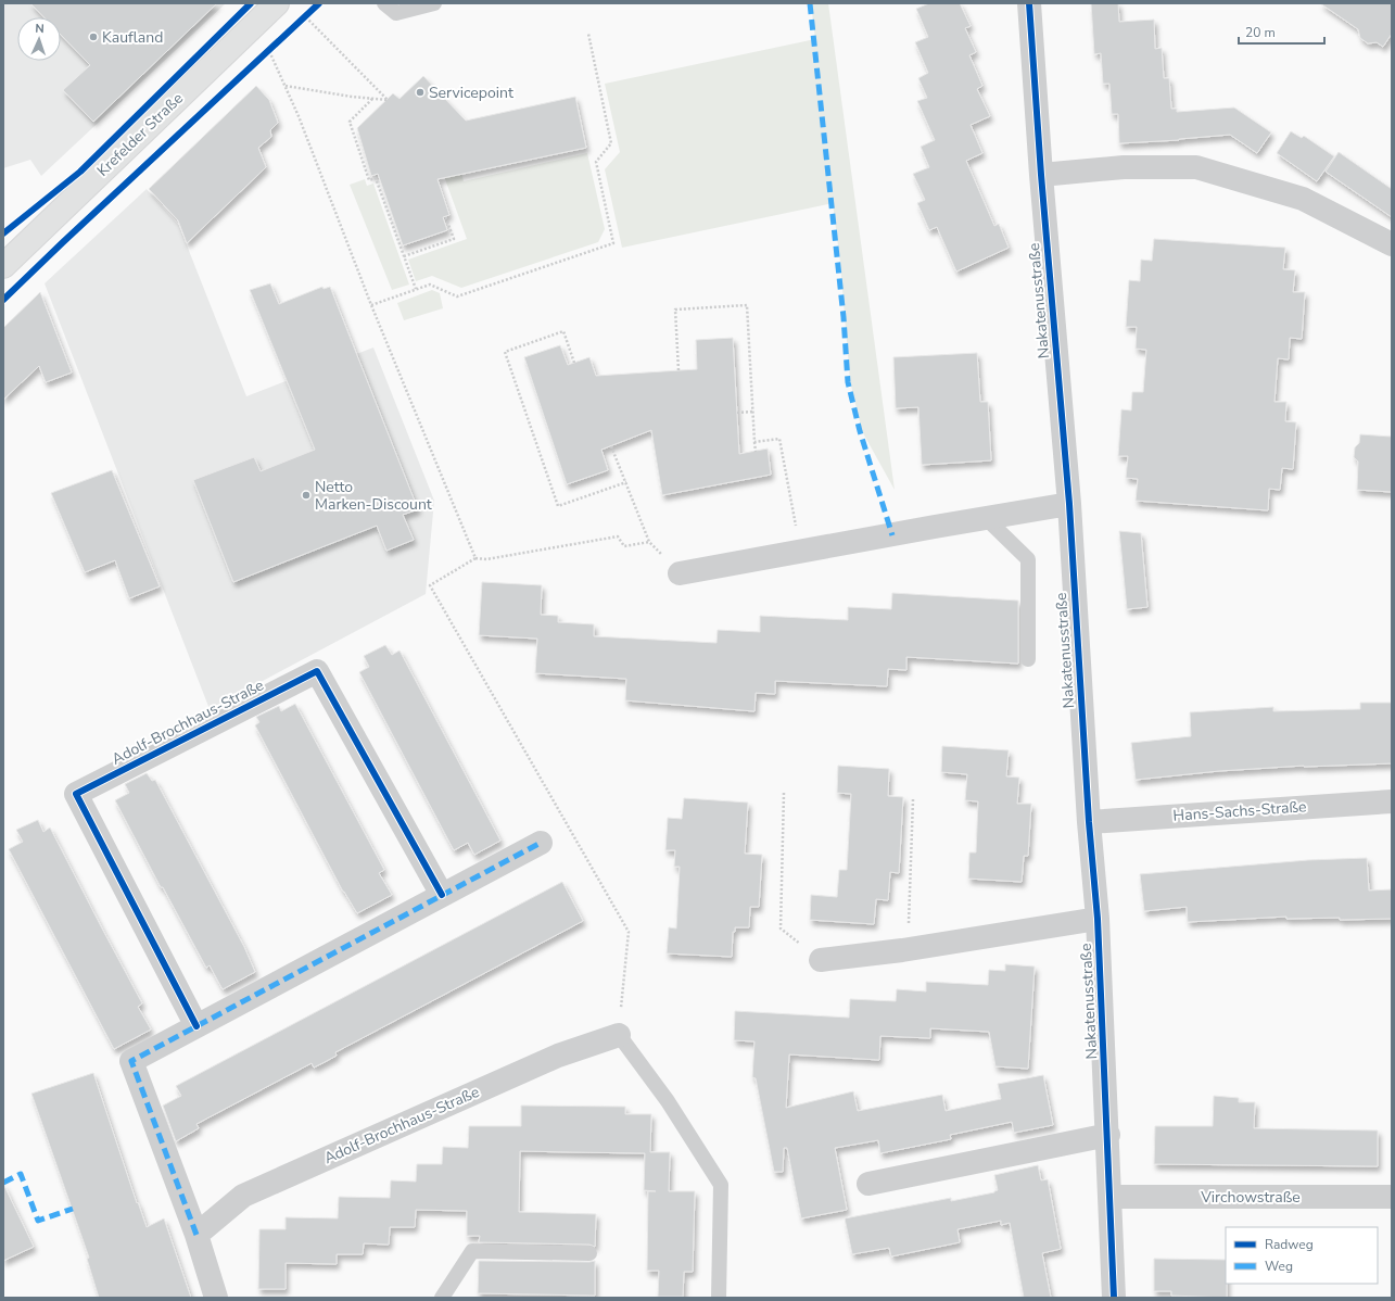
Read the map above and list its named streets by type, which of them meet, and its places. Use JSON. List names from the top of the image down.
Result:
{
  "streets": {
    "main road": ["Krefelder Straße"],
    "street": [
      "Nakatenusstraße",
      "Adolf-Brochhaus-Straße",
      "Hans-Sachs-Straße",
      "Virchowstraße"
    ]
  },
  "crossings": [
    ["Nakatenusstraße", "Hans-Sachs-Straße"],
    ["Nakatenusstraße", "Virchowstraße"]
  ],
  "places": ["Kaufland", "Servicepoint", "Netto Marken-Discount"],
  "legend": ["Radweg", "Weg"],
  "scale_bar": "20 m",
  "north": "top"
}
